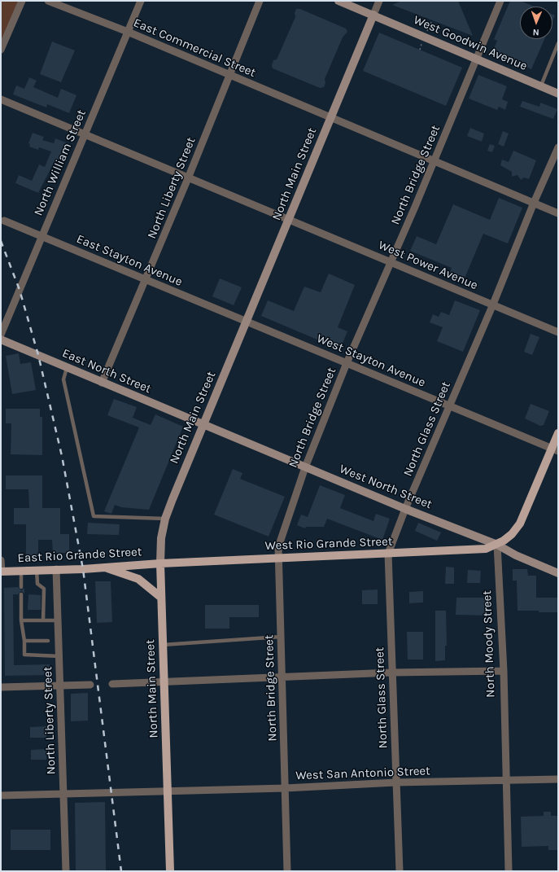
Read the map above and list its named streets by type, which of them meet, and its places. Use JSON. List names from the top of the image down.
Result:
{
  "streets": {
    "main road": ["North Main Street", "West Rio Grande Street", "East Rio Grande Street"],
    "street": [
      "West Goodwin Avenue",
      "East Commercial Street",
      "North William Street",
      "North Bridge Street",
      "North Liberty Street",
      "East Stayton Avenue",
      "West Power Avenue",
      "West Stayton Avenue",
      "East North Street",
      "North Glass Street",
      "West North Street",
      "North Moody Street",
      "West San Antonio Street"
    ]
  },
  "crossings": [
    ["West Goodwin Avenue", "North Main Street"],
    ["West Goodwin Avenue", "North Bridge Street"],
    ["East Commercial Street", "North William Street"],
    ["East Commercial Street", "North Main Street"],
    ["East Commercial Street", "North Bridge Street"],
    ["East Commercial Street", "North Liberty Street"],
    ["East Commercial Street", "North Glass Street"],
    ["North William Street", "East Stayton Avenue"],
    ["North William Street", "West Power Avenue"],
    ["North Main Street", "East Stayton Avenue"],
    ["North Main Street", "West Power Avenue"],
    ["North Main Street", "West Stayton Avenue"],
    ["North Main Street", "East North Street"],
    ["North Main Street", "West North Street"],
    ["North Main Street", "West Rio Grande Street"],
    ["North Main Street", "East Rio Grande Street"],
    ["North Main Street", "West San Antonio Street"],
    ["North Bridge Street", "West Power Avenue"],
    ["North Bridge Street", "West Stayton Avenue"],
    ["North Bridge Street", "West North Street"],
    ["North Bridge Street", "West Rio Grande Street"],
    ["North Bridge Street", "West San Antonio Street"],
    ["North Liberty Street", "East Stayton Avenue"],
    ["North Liberty Street", "West Power Avenue"],
    ["North Liberty Street", "East North Street"],
    ["North Liberty Street", "East Rio Grande Street"],
    ["North Liberty Street", "West San Antonio Street"],
    ["East Stayton Avenue", "West Stayton Avenue"],
    ["West Power Avenue", "North Glass Street"],
    ["West Stayton Avenue", "North Glass Street"],
    ["East North Street", "West North Street"],
    ["North Glass Street", "West North Street"],
    ["North Glass Street", "West Rio Grande Street"],
    ["North Glass Street", "West San Antonio Street"],
    ["West North Street", "West Rio Grande Street"],
    ["West North Street", "North Moody Street"],
    ["West Rio Grande Street", "East Rio Grande Street"],
    ["West Rio Grande Street", "North Moody Street"],
    ["North Moody Street", "West San Antonio Street"]
  ],
  "north": "bottom"
}
